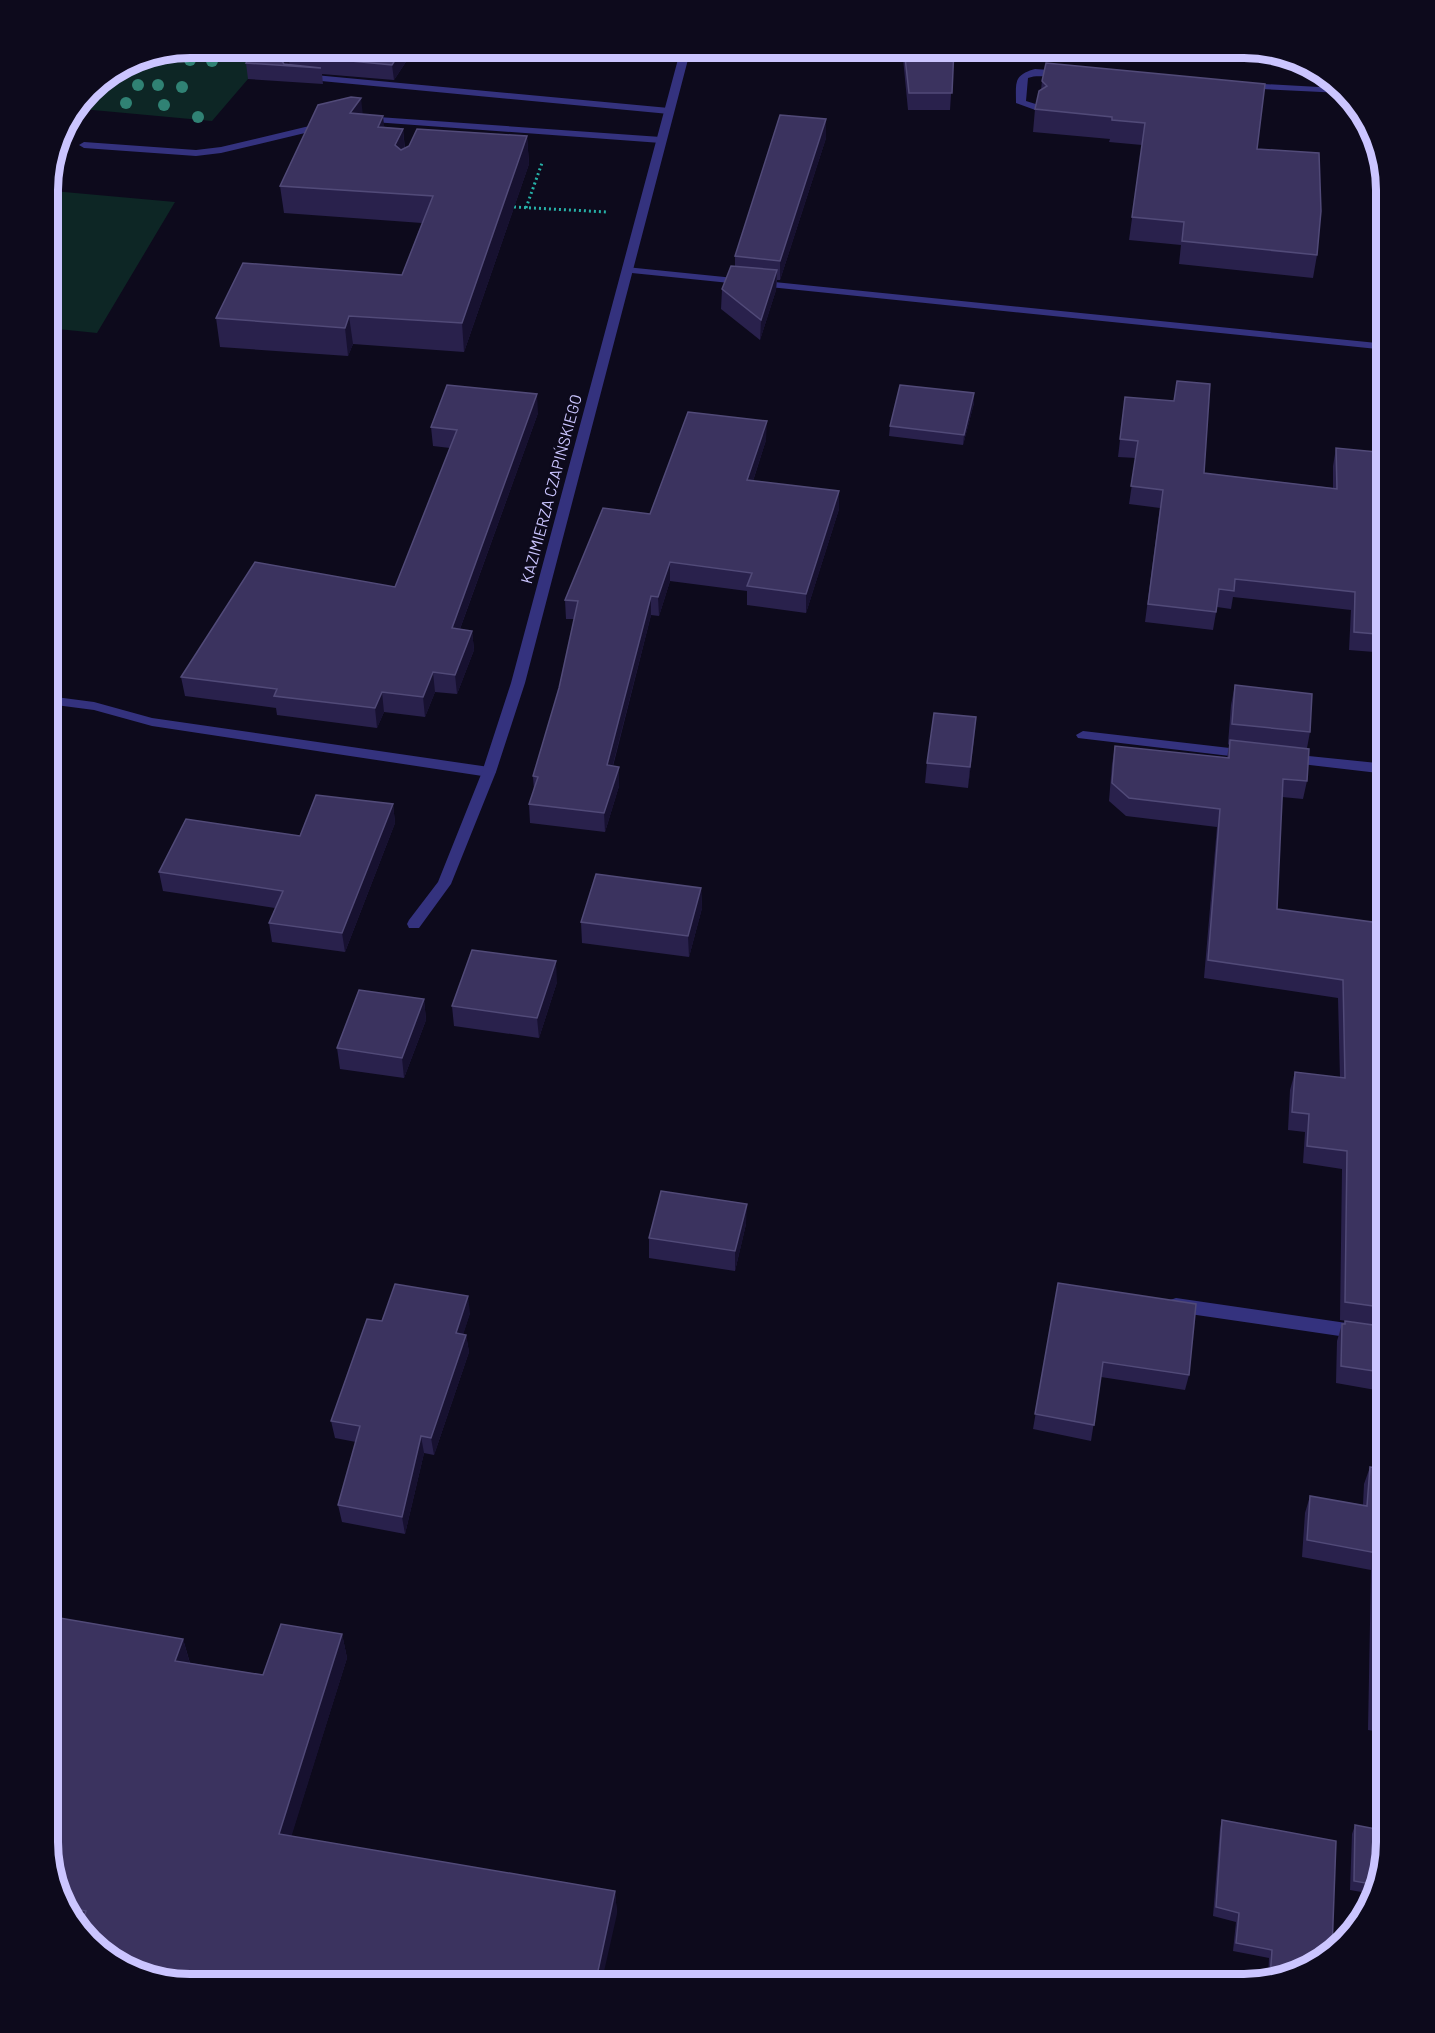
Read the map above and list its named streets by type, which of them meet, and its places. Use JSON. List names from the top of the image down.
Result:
{
  "streets": {
    "street": ["KAZIMIERZA CZAPIŃSKIEGO"]
  }
}
